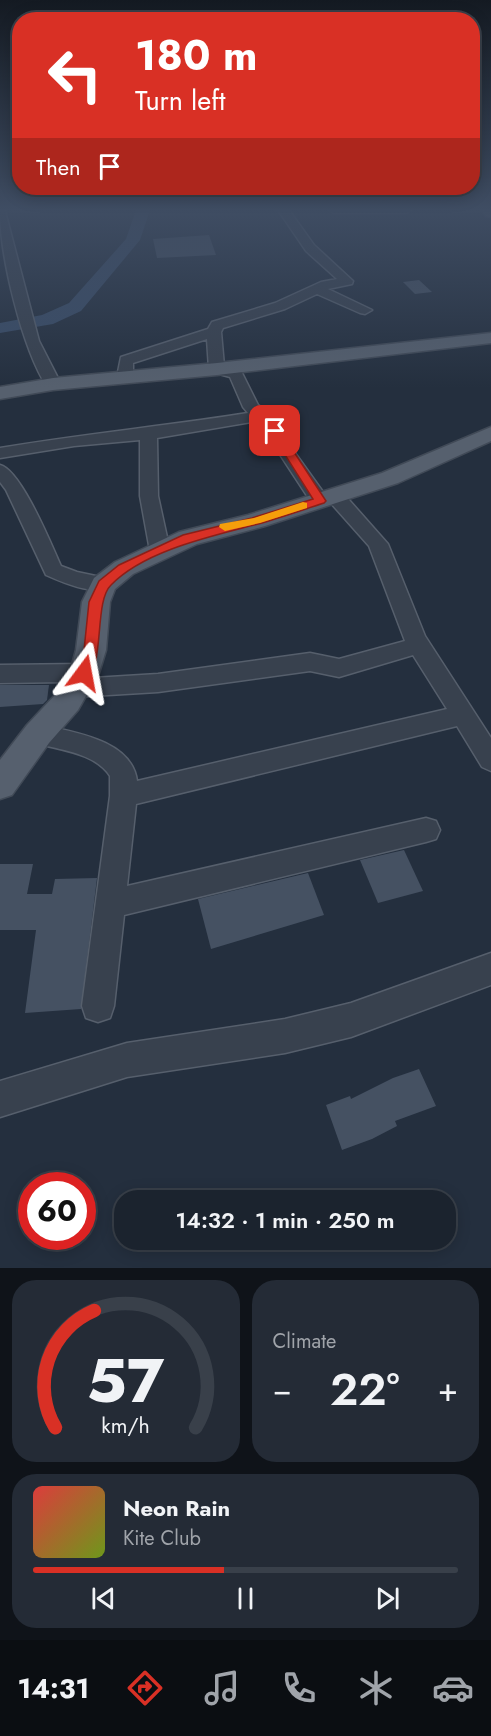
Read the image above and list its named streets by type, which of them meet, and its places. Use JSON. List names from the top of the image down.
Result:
{
  "page": {
    "turn": ["180 m", "Turn left"],
    "then": "Then",
    "limit": "60",
    "trip": "14:32 · 1 min · 250 m",
    "tile": "Climate",
    "heat": ["−", "22°", "+"],
    "song": ["Neon Rain", "Kite Club"],
    "tabs": "14:31",
    "gauge": ["57", "km/h"]
  }
}
